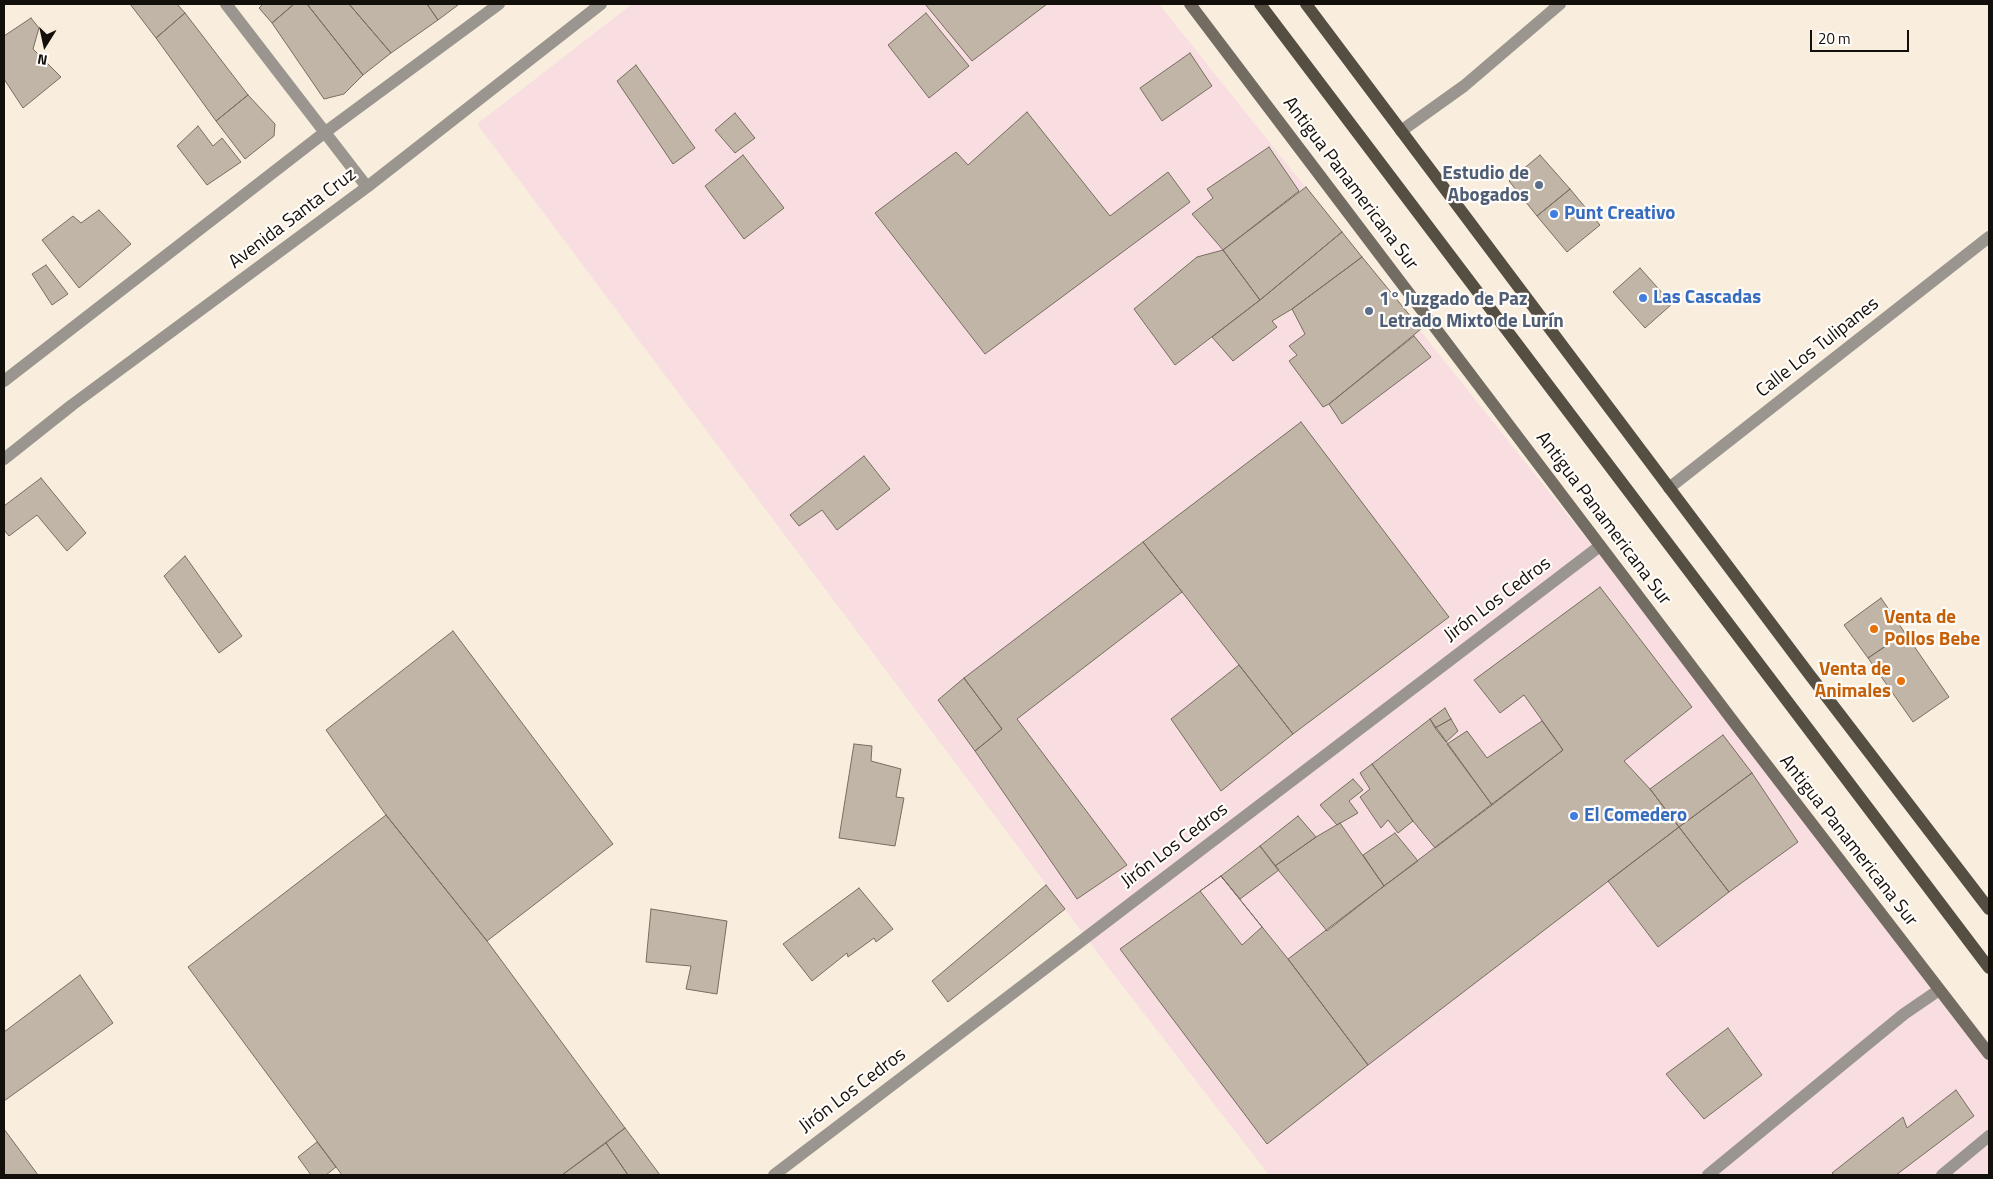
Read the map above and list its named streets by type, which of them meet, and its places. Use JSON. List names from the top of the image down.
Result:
{
  "streets": {
    "main road": ["Antigua Panamericana Sur"],
    "street": ["Avenida Santa Cruz", "Calle Los Tulipanes", "Jirón Los Cedros"]
  },
  "crossings": [
    ["Antigua Panamericana Sur", "Jirón Los Cedros"]
  ],
  "places": [
    "Estudio de Abogados",
    "Punt Creativo",
    "Las Cascadas",
    "1° Juzgado de Paz Letrado Mixto de Lurín",
    "Venta de Pollos Bebe",
    "Venta de Animales",
    "El Comedero"
  ],
  "scale_bar": "20 m",
  "north": "bottom"
}
